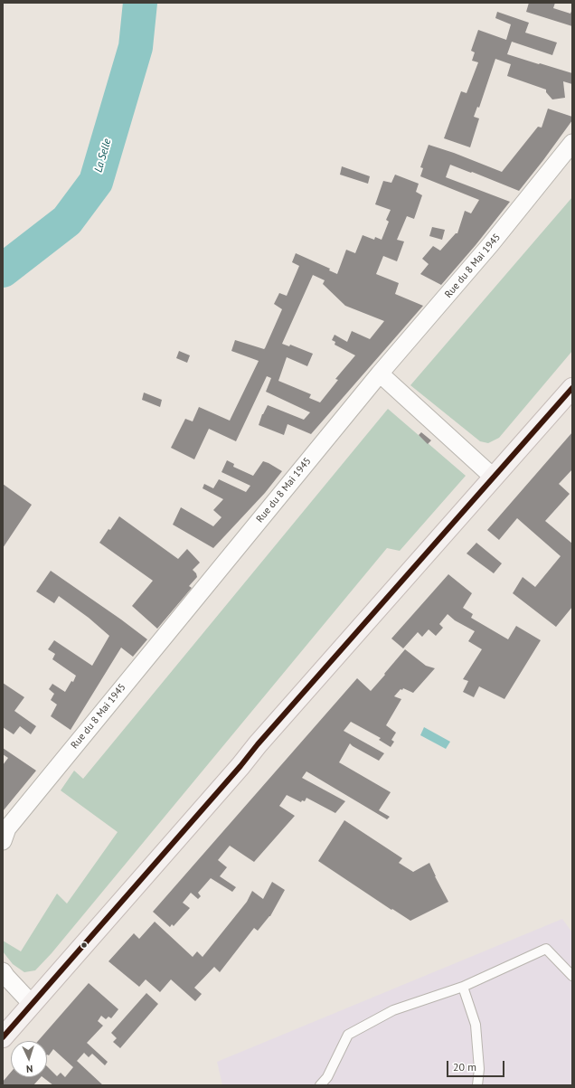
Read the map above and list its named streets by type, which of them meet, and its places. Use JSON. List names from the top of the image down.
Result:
{
  "streets": {
    "street": ["Rue du 8 Mai 1945"]
  },
  "water": ["La Selle"],
  "scale_bar": "20 m",
  "north": "bottom"
}
